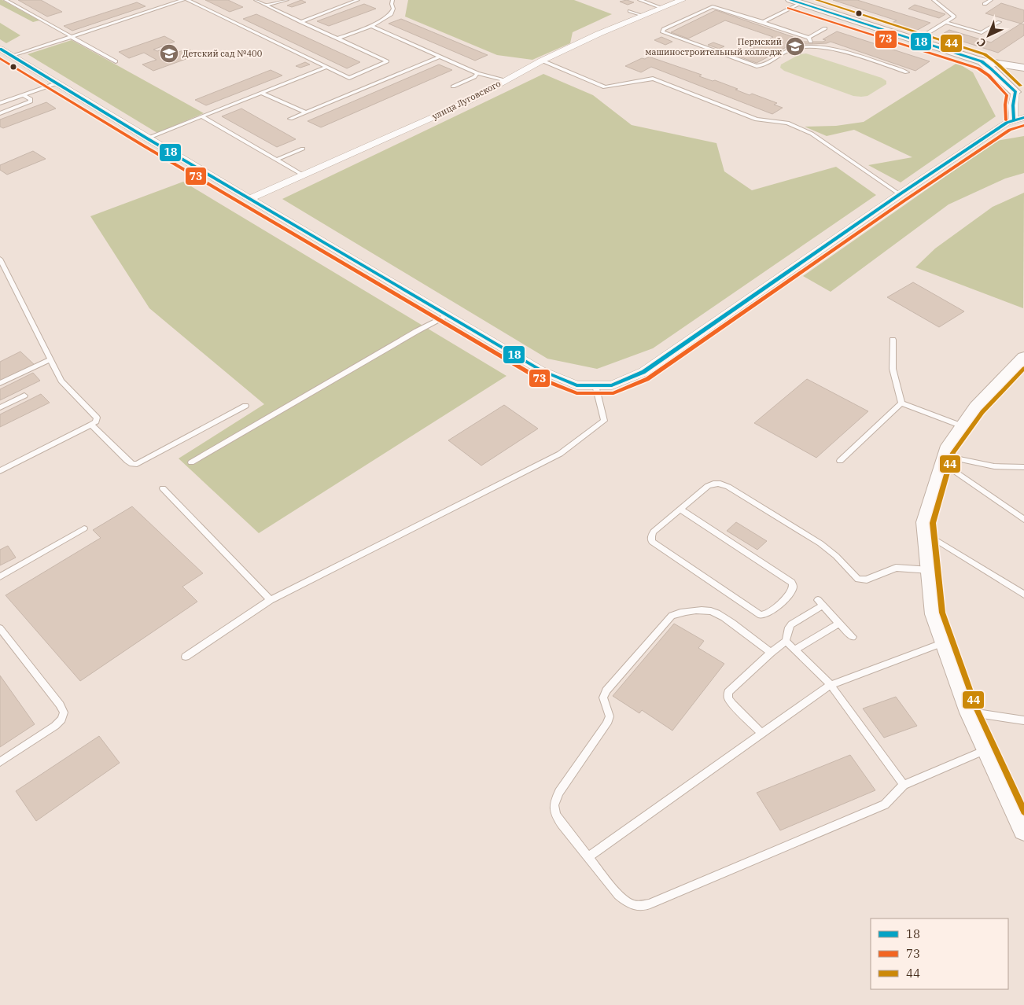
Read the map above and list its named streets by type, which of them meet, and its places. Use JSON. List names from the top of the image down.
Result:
{
  "streets": {
    "street": ["улица Луговского"]
  },
  "places": {
    "school or university": ["Пермский машиностроительный колледж", "Детский сад №400"]
  },
  "lines": ["transit line 18", "transit line 44", "transit line 73"],
  "legend": ["18", "73", "44"],
  "north": "bottom left"
}
